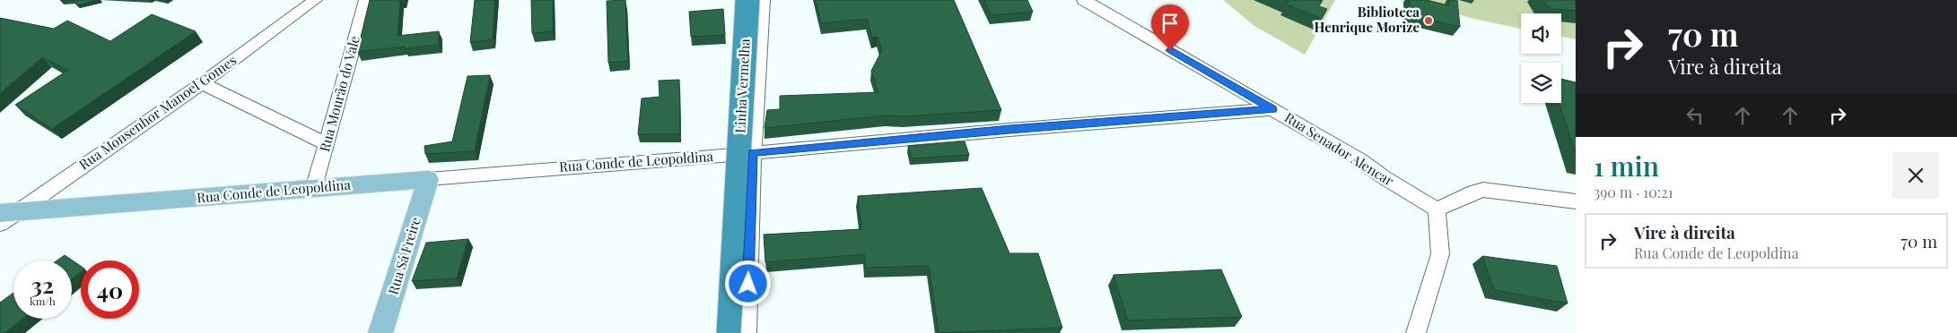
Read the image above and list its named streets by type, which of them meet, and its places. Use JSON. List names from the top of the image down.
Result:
{
  "streets": {
    "highway": ["Linha Vermelha"],
    "main road": ["Rua Conde de Leopoldina", "Rua Sá Freire"],
    "street": ["Rua Mourão do Vale", "Rua Monsenhor Manoel Gomes", "Rua Senador Alencar"]
  },
  "crossings": [
    ["Rua Mourão do Vale", "Rua Conde de Leopoldina"],
    ["Rua Monsenhor Manoel Gomes", "Rua Conde de Leopoldina"],
    ["Rua Senador Alencar", "Rua Conde de Leopoldina"],
    ["Rua Conde de Leopoldina", "Rua Sá Freire"]
  ],
  "places": ["Biblioteca Henrique Morize"],
  "page": {
    "turn": ["70 m", "Vire à direita"],
    "heading": ["1 min", "390 m · 10:21"],
    "list": [
      {
        "name": "Vire à direita",
        "note": "Rua Conde de Leopoldina",
        "value": "70 m"
      }
    ],
    "speed": "32 km/h",
    "limit": "40"
  }
}
